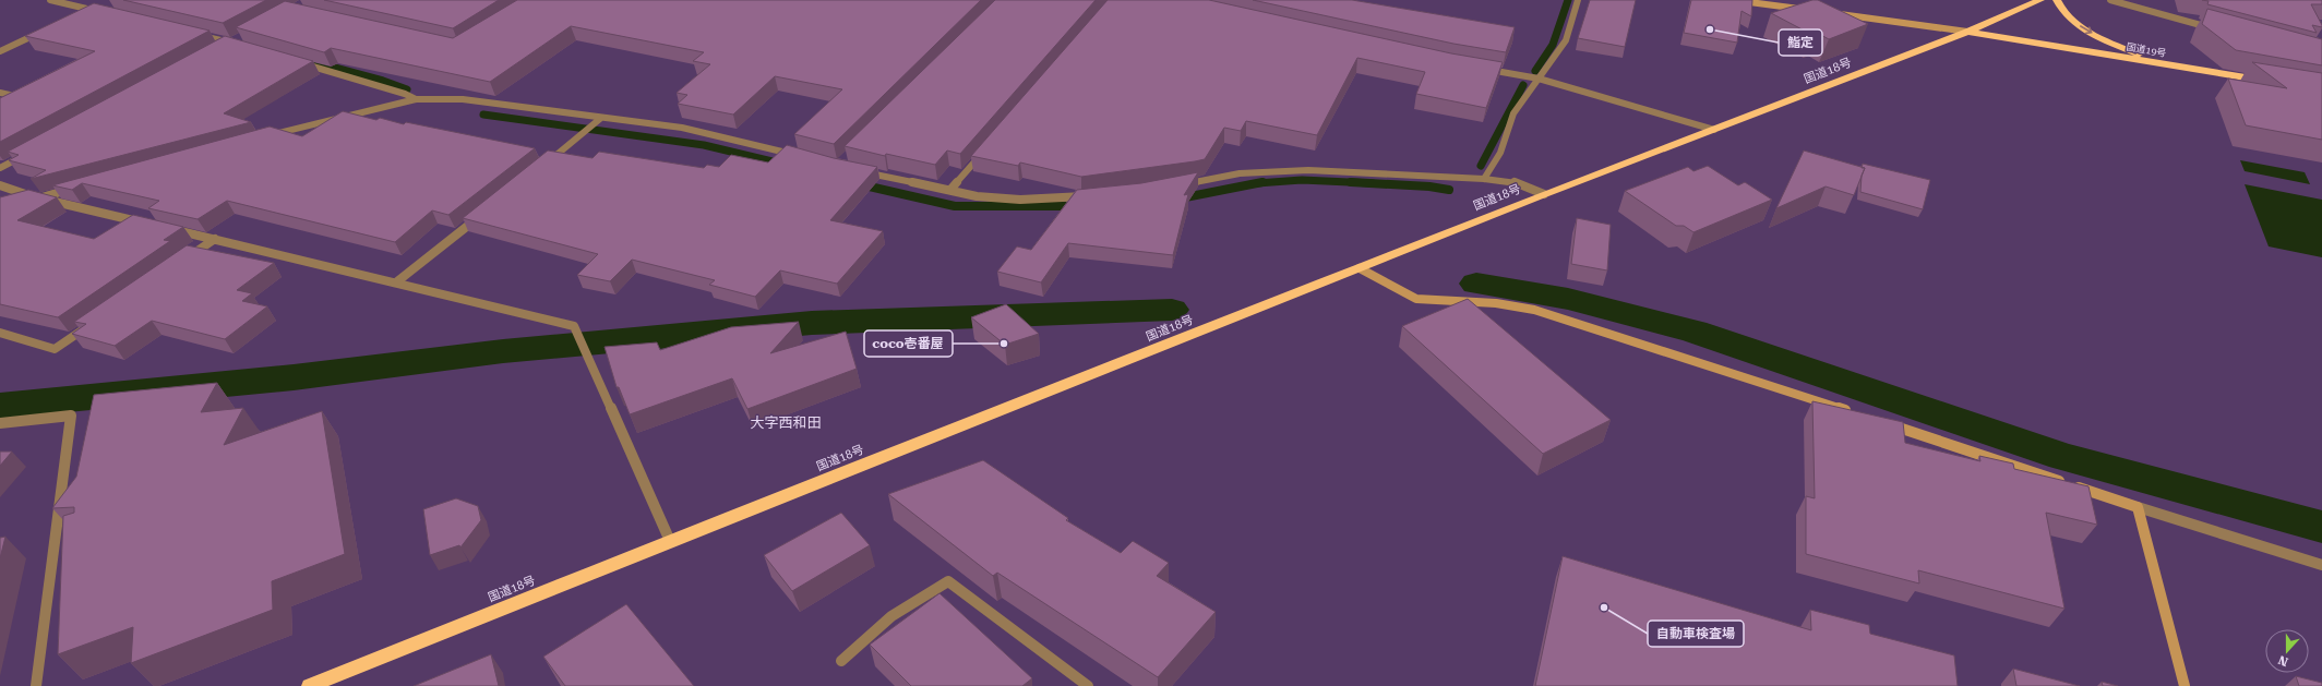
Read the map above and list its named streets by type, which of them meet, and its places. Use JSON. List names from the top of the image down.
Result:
{
  "streets": {
    "highway": ["国道19号", "国道18号"]
  },
  "crossings": [
    ["国道19号", "国道18号"]
  ],
  "districts": ["大字西和田"],
  "places": ["鮨定", "coco壱番屋", "自動車検査場"],
  "north": "bottom"
}
